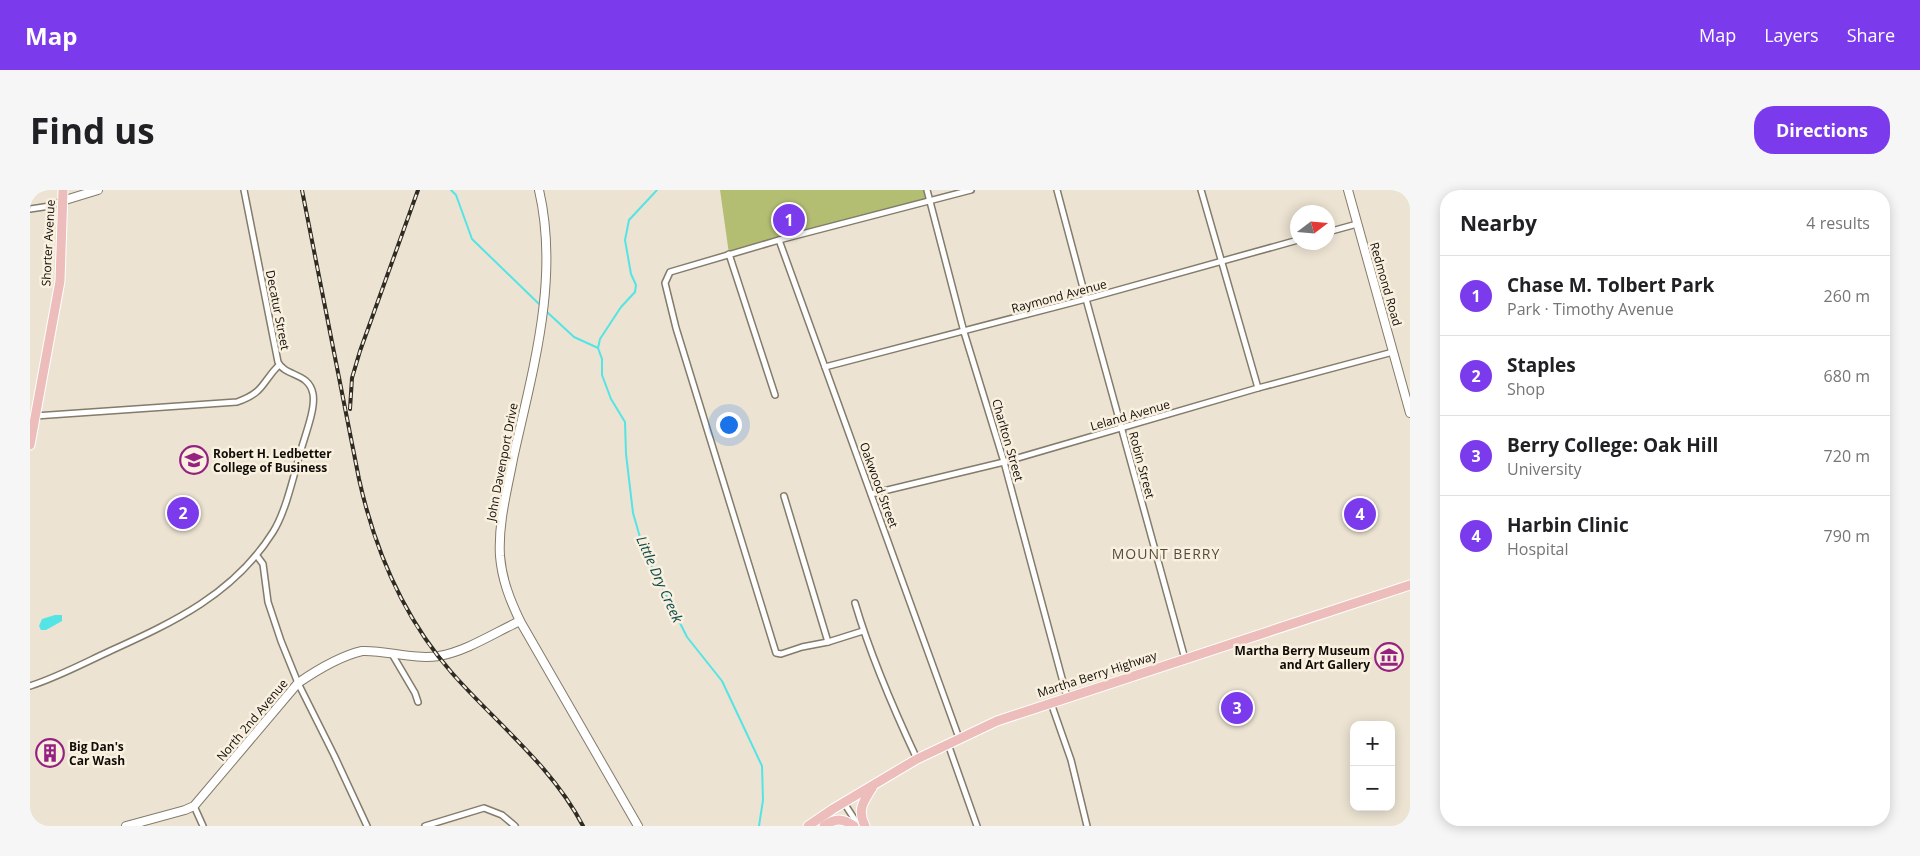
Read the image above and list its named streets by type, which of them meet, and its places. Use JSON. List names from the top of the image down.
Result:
{
  "streets": {
    "main road": ["Shorter Avenue", "Martha Berry Highway"],
    "street": [
      "Redmond Road",
      "Raymond Avenue",
      "Decatur Street",
      "Leland Avenue",
      "Charlton Street",
      "John Davenport Drive",
      "Robin Street",
      "Oakwood Street",
      "North 2nd Avenue"
    ]
  },
  "crossings": [
    ["Redmond Road", "Leland Avenue"],
    ["Raymond Avenue", "Charlton Street"],
    ["Raymond Avenue", "Robin Street"],
    ["Raymond Avenue", "Oakwood Street"],
    ["Leland Avenue", "Charlton Street"],
    ["Leland Avenue", "Robin Street"],
    ["Leland Avenue", "Oakwood Street"],
    ["Charlton Street", "Martha Berry Highway"],
    ["John Davenport Drive", "North 2nd Avenue"],
    ["Robin Street", "Martha Berry Highway"],
    ["Oakwood Street", "Martha Berry Highway"]
  ],
  "districts": ["MOUNT BERRY"],
  "water": ["Little Dry Creek"],
  "places": {
    "school or university": ["Robert H. Ledbetter College of Business"],
    "museum": ["Martha Berry Museum and Art Gallery"],
    "building": ["Big Dan's Car Wash"]
  },
  "north": "right",
  "page": {
    "header": "Map",
    "nav": ["Map", "Layers", "Share"],
    "buttons": "Directions",
    "title": "Find us",
    "heading": ["Nearby", "4 results"],
    "pins": [
      "1",
      "2",
      "4",
      "3"
    ],
    "list": [
      {
        "mark": "1",
        "name": "Chase M. Tolbert Park",
        "note": "Park · Timothy Avenue",
        "value": "260 m"
      },
      {
        "mark": "2",
        "name": "Staples",
        "note": "Shop",
        "value": "680 m"
      },
      {
        "mark": "3",
        "name": "Berry College: Oak Hill",
        "note": "University",
        "value": "720 m"
      },
      {
        "mark": "4",
        "name": "Harbin Clinic",
        "note": "Hospital",
        "value": "790 m"
      }
    ],
    "map_buttons": ["+", "−"]
  }
}
